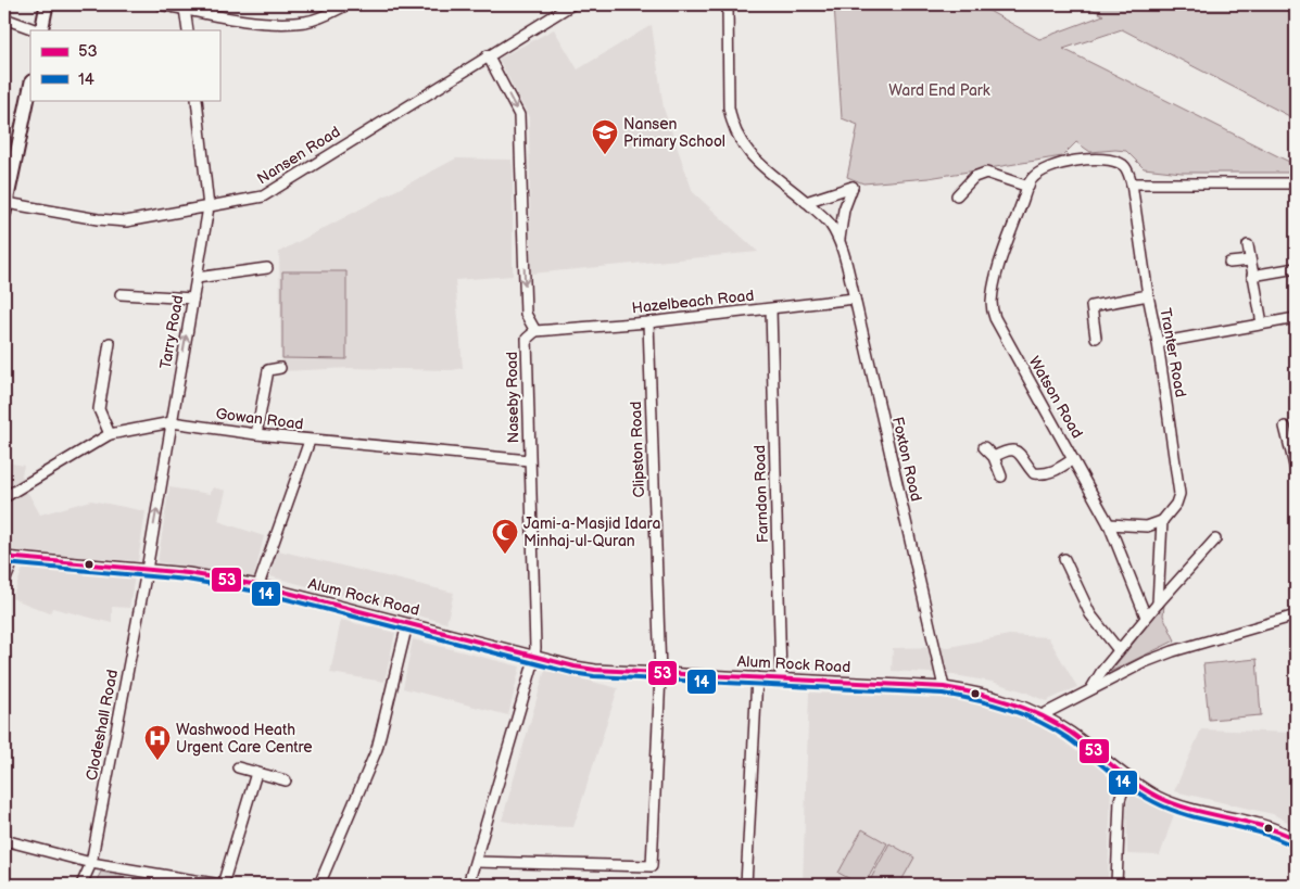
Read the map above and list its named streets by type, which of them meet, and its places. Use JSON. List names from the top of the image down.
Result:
{
  "streets": {
    "street": [
      "Nansen Road",
      "Hazelbeach Road",
      "Tarry Road",
      "Tranter Road",
      "Naseby Road",
      "Watson Road",
      "Gowan Road",
      "Clipston Road",
      "Foxton Road",
      "Farndon Road",
      "Alum Rock Road",
      "Clodeshall Road"
    ]
  },
  "crossings": [
    ["Nansen Road", "Tarry Road"],
    ["Hazelbeach Road", "Naseby Road"],
    ["Hazelbeach Road", "Clipston Road"],
    ["Hazelbeach Road", "Foxton Road"],
    ["Hazelbeach Road", "Farndon Road"],
    ["Tarry Road", "Gowan Road"],
    ["Tarry Road", "Alum Rock Road"],
    ["Tarry Road", "Clodeshall Road"],
    ["Naseby Road", "Gowan Road"],
    ["Naseby Road", "Clipston Road"],
    ["Naseby Road", "Alum Rock Road"],
    ["Clipston Road", "Alum Rock Road"],
    ["Foxton Road", "Alum Rock Road"],
    ["Farndon Road", "Alum Rock Road"],
    ["Alum Rock Road", "Clodeshall Road"]
  ],
  "parks": ["Ward End Park"],
  "places": {
    "school or university": ["Nansen Primary School"],
    "mosque": ["Jami-a-Masjid Idara Minhaj-ul-Quran"],
    "hospital": ["Washwood Heath Urgent Care Centre"]
  },
  "lines": ["transit line 53", "transit line 14"],
  "legend": ["53", "14"]
}
